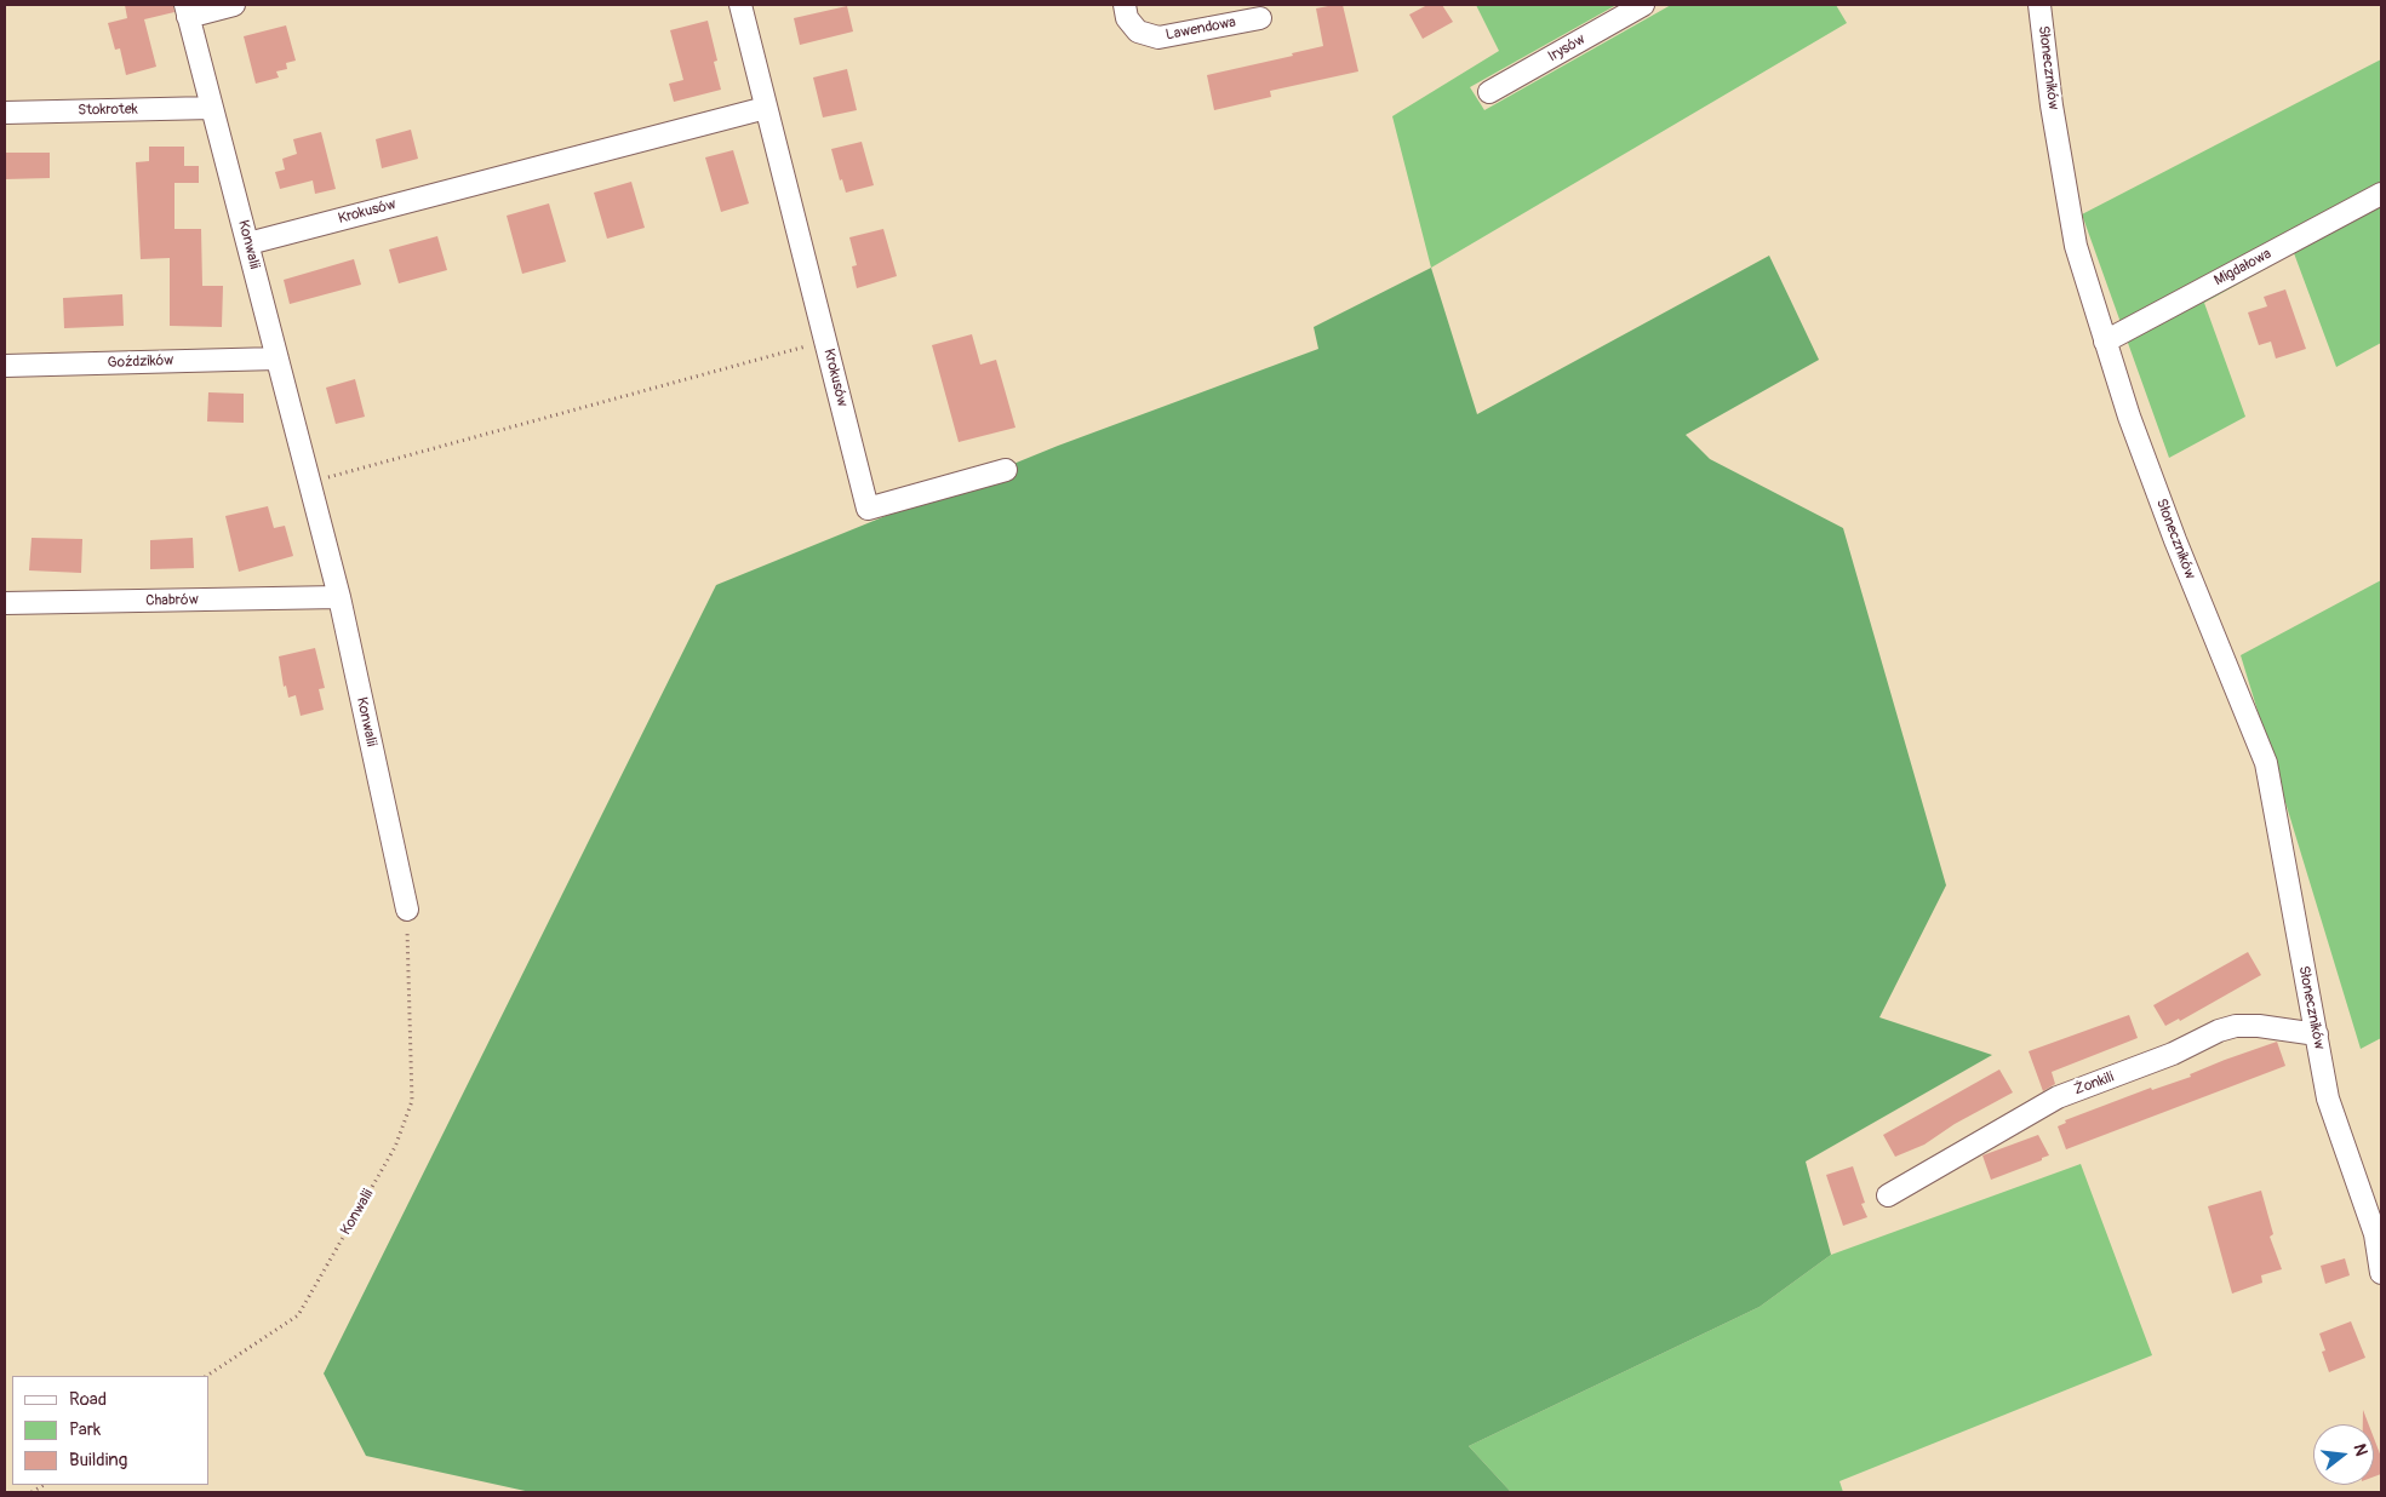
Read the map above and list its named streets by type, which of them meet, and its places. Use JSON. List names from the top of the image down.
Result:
{
  "streets": {
    "street": [
      "Lawendowa",
      "Irysów",
      "Słoneczników",
      "Stokrotek",
      "Krokusów",
      "Konwalii",
      "Migdałowa",
      "Goździków",
      "Chabrów",
      "Żonkili"
    ]
  },
  "crossings": [
    ["Słoneczników", "Migdałowa"],
    ["Słoneczników", "Żonkili"],
    ["Stokrotek", "Konwalii"],
    ["Krokusów", "Konwalii"],
    ["Konwalii", "Goździków"],
    ["Konwalii", "Chabrów"]
  ],
  "legend": ["Road", "Park", "Building"],
  "north": "right"
}
